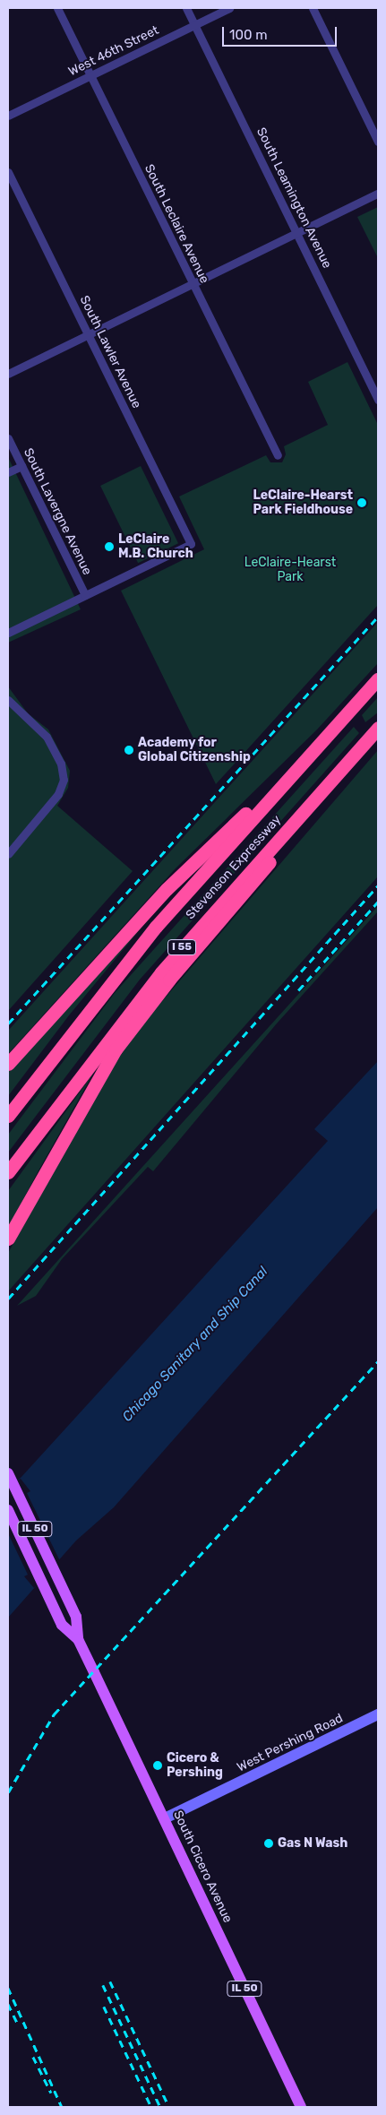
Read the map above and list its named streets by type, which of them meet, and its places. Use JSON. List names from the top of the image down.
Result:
{
  "streets": {
    "highway": ["Stevenson Expressway", "I 55"],
    "main road": ["IL 50", "West Pershing Road", "South Cicero Avenue"],
    "street": [
      "West 46th Street",
      "South Leamington Avenue",
      "South Leclaire Avenue",
      "South Lawler Avenue",
      "South Lavergne Avenue"
    ]
  },
  "crossings": [
    ["West 46th Street", "South Leamington Avenue"],
    ["West 46th Street", "South Leclaire Avenue"],
    ["South Lawler Avenue", "South Lavergne Avenue"],
    ["Stevenson Expressway", "I 55"],
    ["West Pershing Road", "South Cicero Avenue"]
  ],
  "water": ["Chicago Sanitary and Ship Canal"],
  "parks": ["LeClaire-Hearst Park"],
  "places": [
    "LeClaire-Hearst Park Fieldhouse",
    "LeClaire M.B. Church",
    "Academy for Global Citizenship",
    "Cicero & Pershing",
    "Gas N Wash"
  ],
  "scale_bar": "100 m"
}
